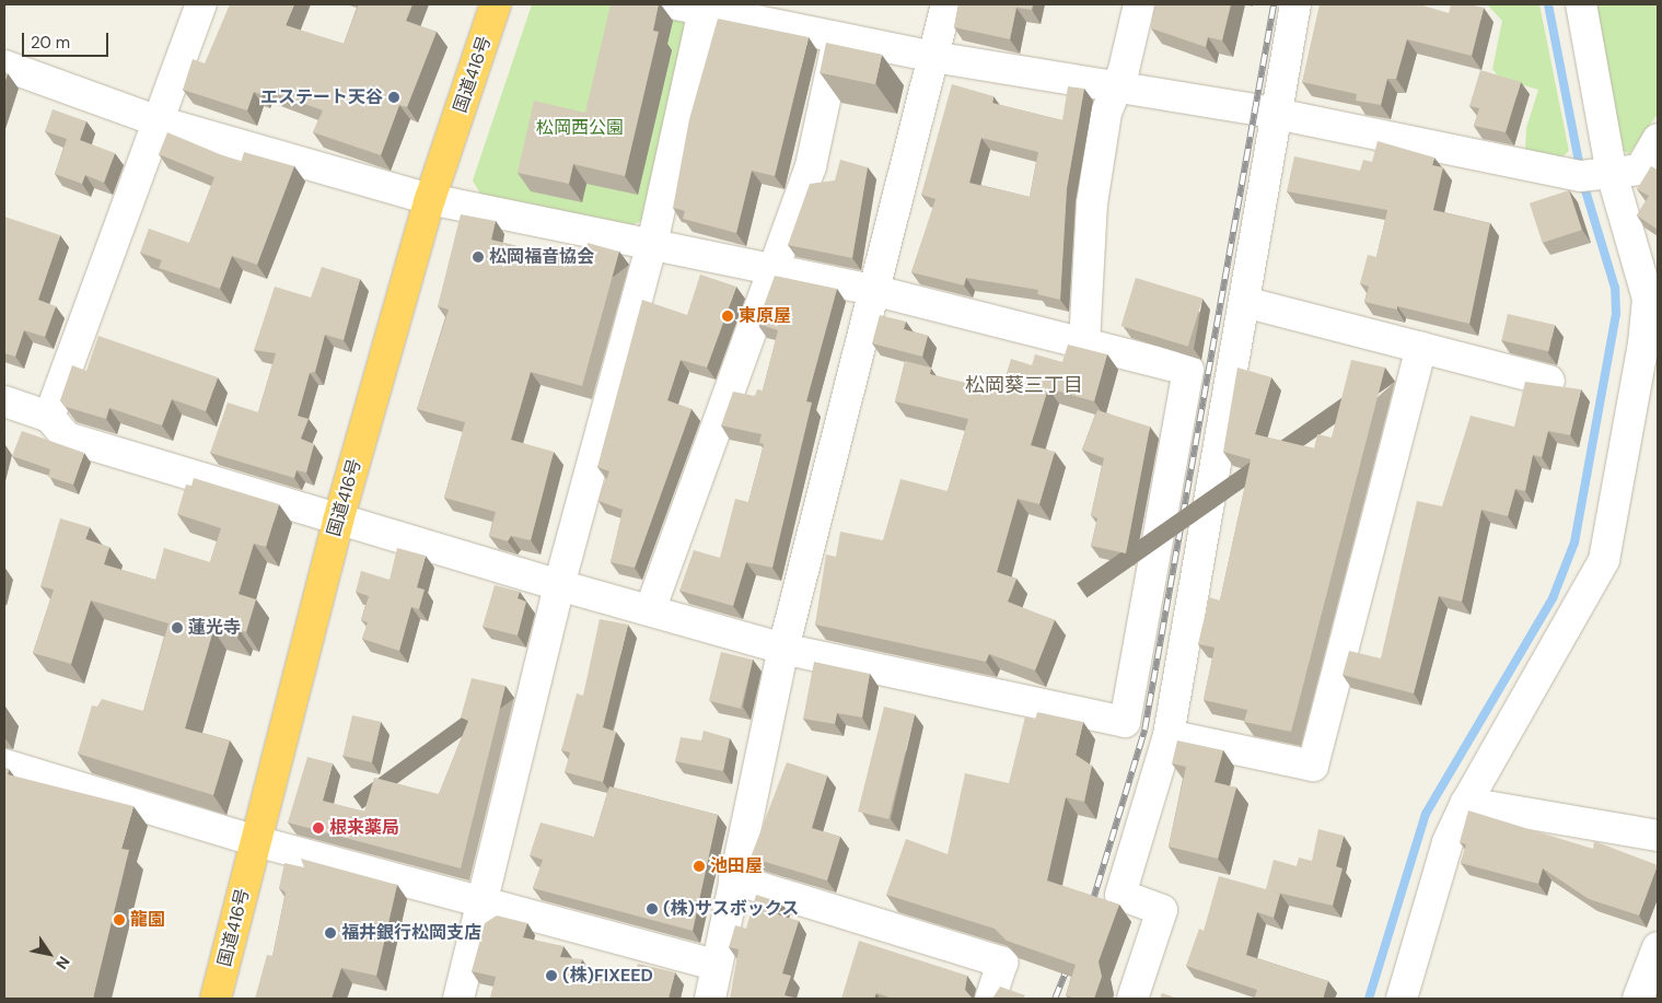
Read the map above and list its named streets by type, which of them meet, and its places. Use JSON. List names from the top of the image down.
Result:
{
  "streets": {
    "highway": ["国道416号"]
  },
  "districts": ["松岡葵三丁目"],
  "parks": ["松岡西公園"],
  "places": [
    "エステート天谷",
    "松岡福音協会",
    "東原屋",
    "蓮光寺",
    "根来薬局",
    "池田屋",
    "(株)サスボックス",
    "龍園",
    "福井銀行松岡支店",
    "(株)FIXEED"
  ],
  "scale_bar": "20 m",
  "north": "bottom right"
}
